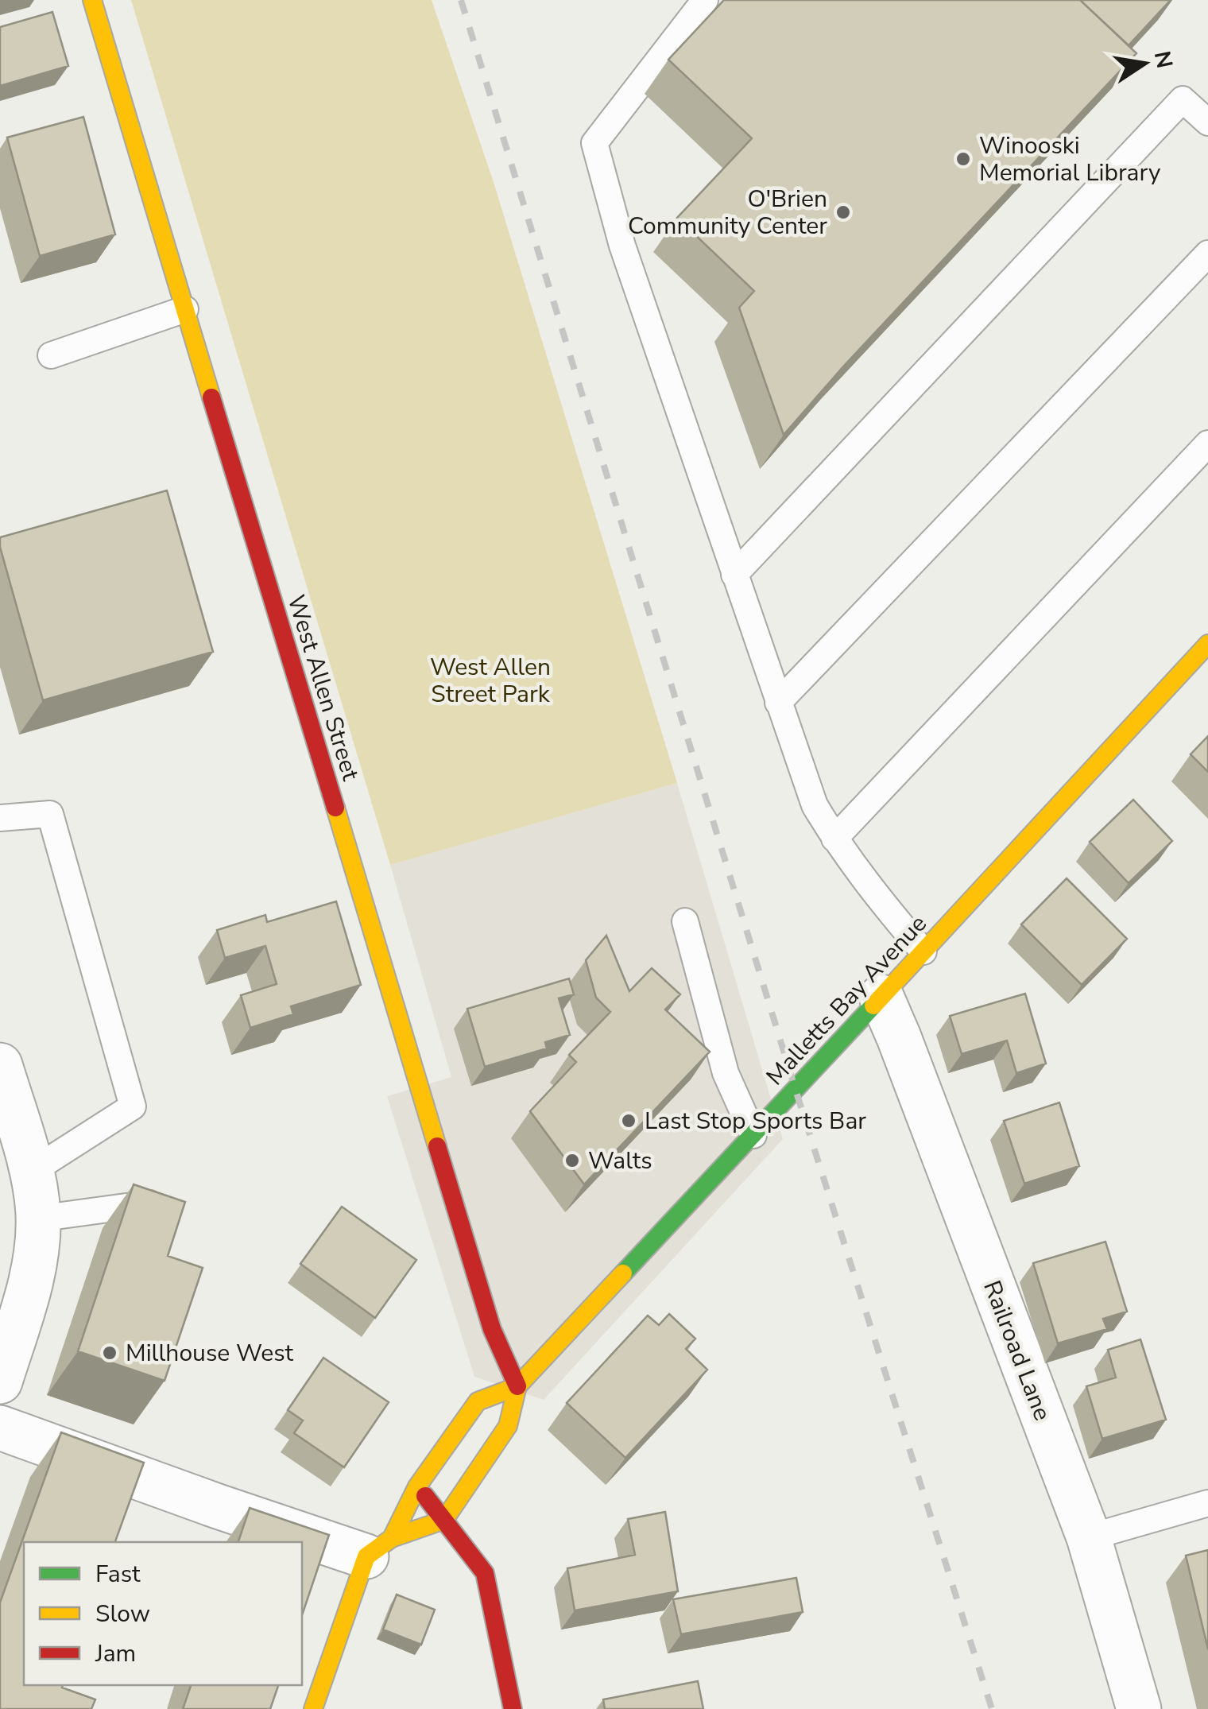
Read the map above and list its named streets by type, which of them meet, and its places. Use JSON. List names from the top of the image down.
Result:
{
  "streets": {
    "street": ["West Allen Street", "Malletts Bay Avenue", "Railroad Lane"]
  },
  "crossings": [
    ["West Allen Street", "Malletts Bay Avenue"],
    ["Malletts Bay Avenue", "Railroad Lane"]
  ],
  "parks": ["West Allen Street Park"],
  "places": [
    "Winooski Memorial Library",
    "O'Brien Community Center",
    "Last Stop Sports Bar",
    "Walts",
    "Millhouse West"
  ],
  "legend": ["Fast", "Slow", "Jam"],
  "north": "right"
}
